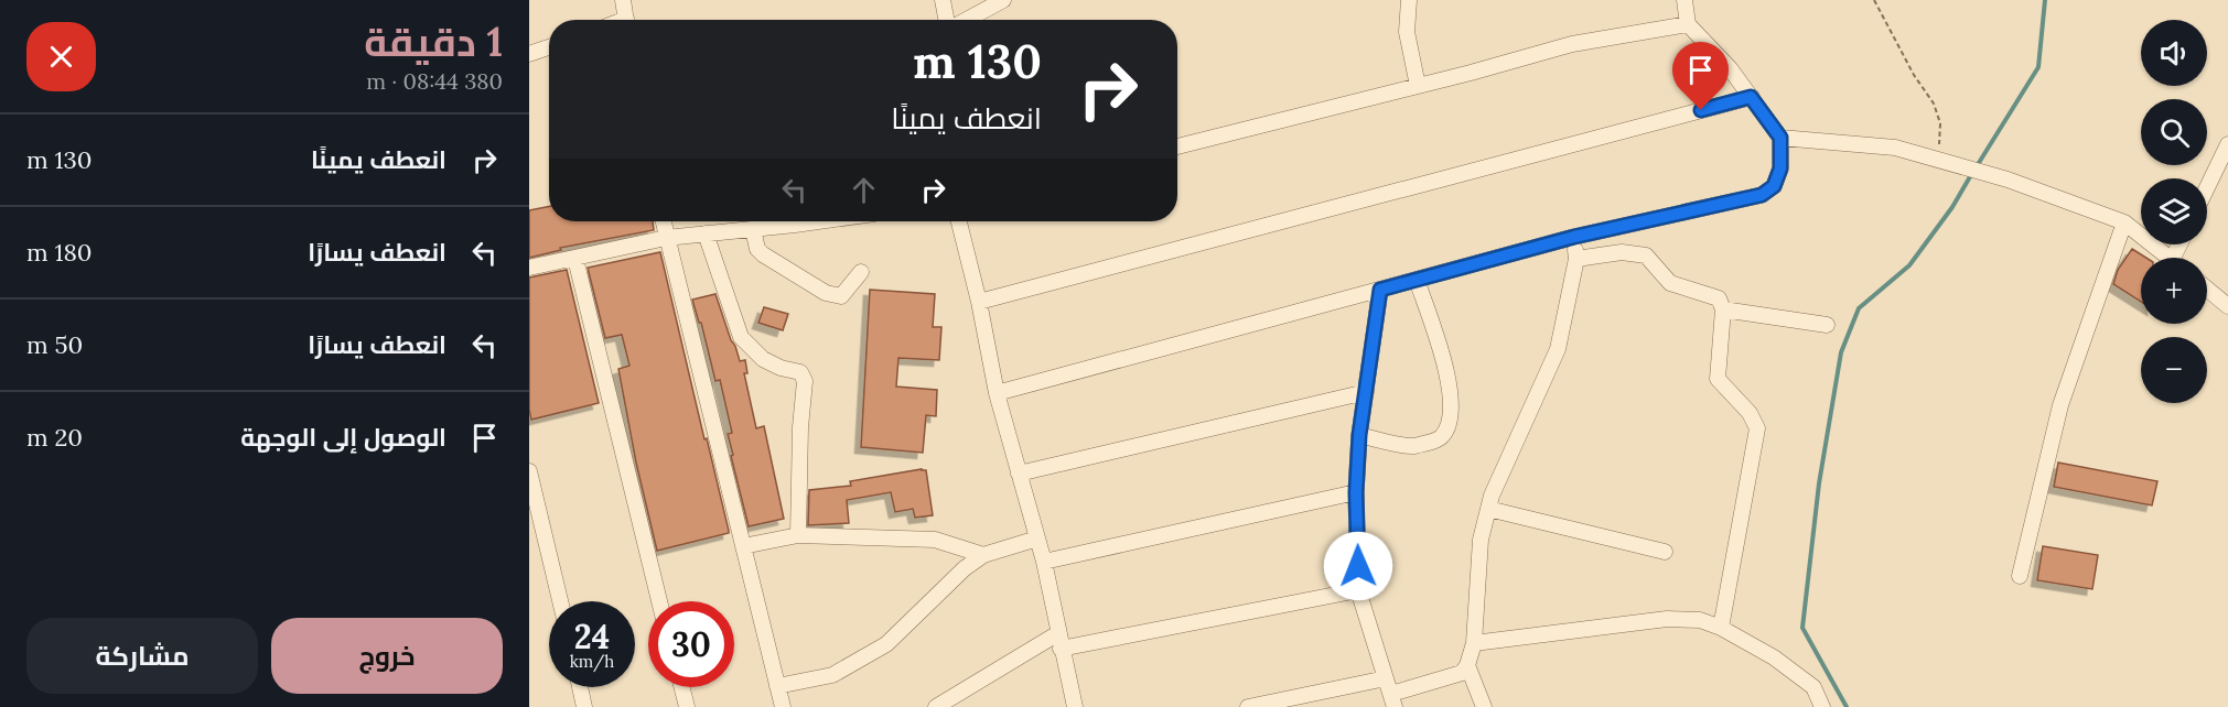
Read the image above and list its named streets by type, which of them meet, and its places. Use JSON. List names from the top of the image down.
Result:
{
  "page": {
    "heading": ["1 دقيقة", "380 m · 08:44"],
    "map_buttons": ["+", "−"],
    "turn": ["130 m", "انعطف يمينًا"],
    "list": [
      {
        "name": "انعطف يمينًا",
        "value": "130 m"
      },
      {
        "name": "انعطف يسارًا",
        "value": "180 m"
      },
      {
        "name": "انعطف يسارًا",
        "value": "50 m"
      },
      {
        "name": "الوصول إلى الوجهة",
        "value": "20 m"
      }
    ],
    "speed": "24 km/h",
    "limit": "30",
    "buttons": ["خروج", "مشاركة"]
  }
}
